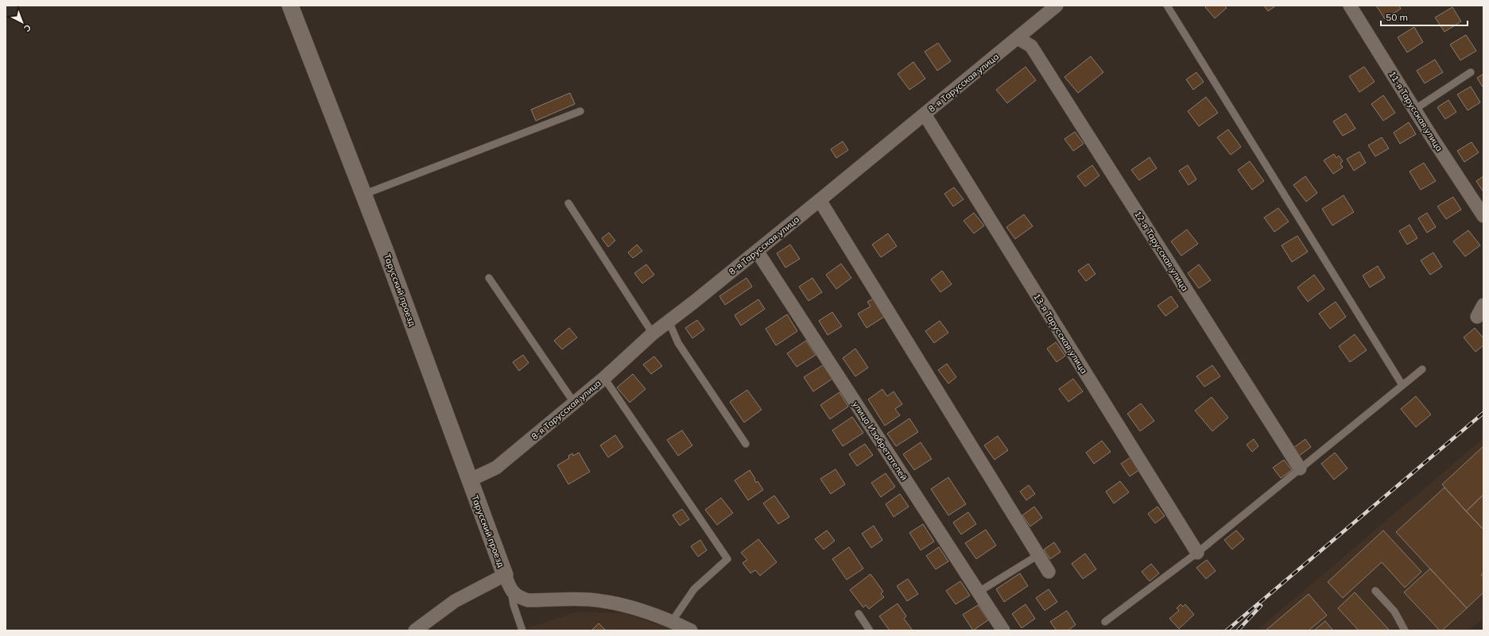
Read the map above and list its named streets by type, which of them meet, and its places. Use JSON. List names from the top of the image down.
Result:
{
  "streets": {
    "street": [
      "8-я Тарусская улица",
      "11-я Тарусская улица",
      "12-я Тарусская улица",
      "Тарусский проезд",
      "13-я Тарусская улица",
      "улица Изобретателей"
    ]
  },
  "crossings": [
    ["8-я Тарусская улица", "12-я Тарусская улица"],
    ["8-я Тарусская улица", "Тарусский проезд"],
    ["8-я Тарусская улица", "13-я Тарусская улица"],
    ["8-я Тарусская улица", "улица Изобретателей"]
  ],
  "scale_bar": "50 m",
  "north": "bottom right"
}
